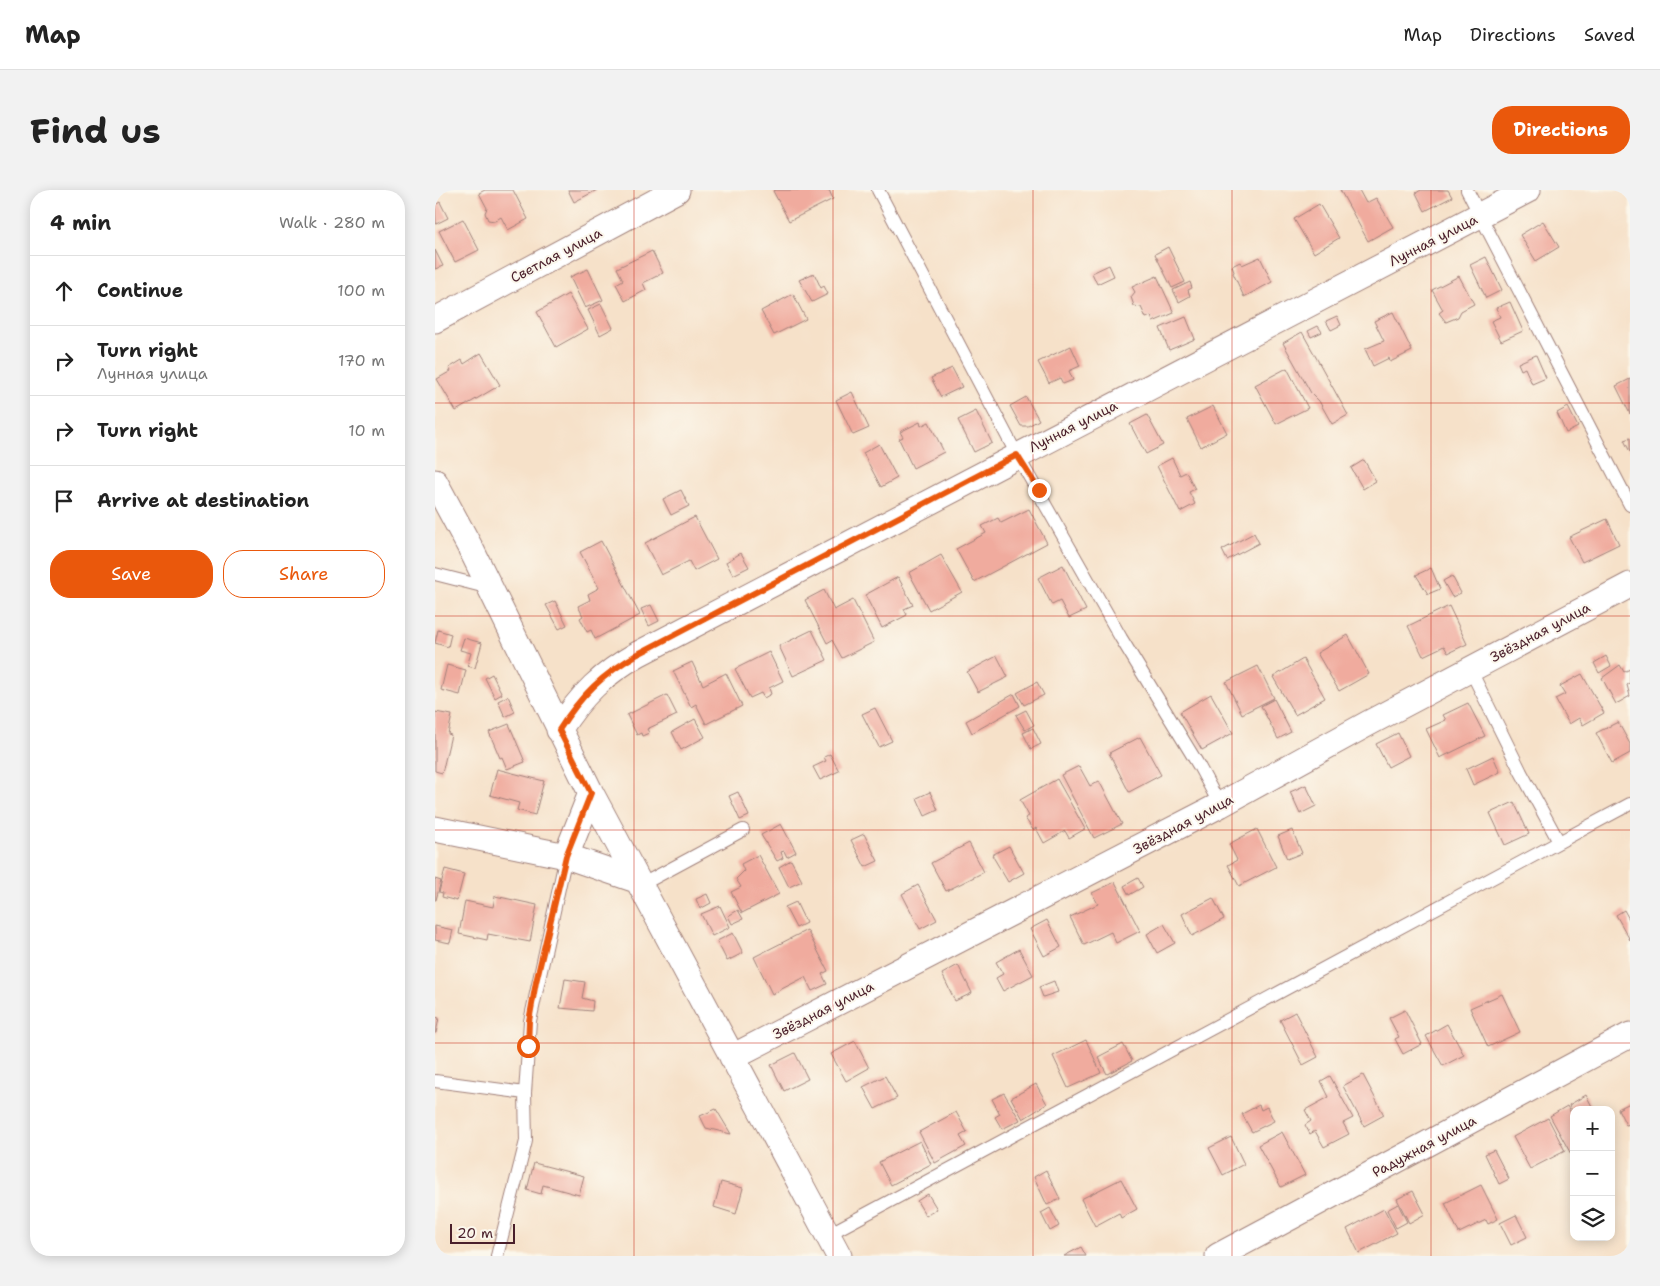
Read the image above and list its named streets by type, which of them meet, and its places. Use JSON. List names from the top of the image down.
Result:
{
  "streets": {
    "street": [
      "Лунная улица",
      "Светлая улица",
      "Звёздная улица",
      "Радужная улица"
    ]
  },
  "scale_bar": "20 m",
  "page": {
    "header": "Map",
    "nav": ["Map", "Directions", "Saved"],
    "buttons": [
      "Directions",
      ["Save", "Share"]
    ],
    "title": "Find us",
    "heading": ["4 min", "Walk · 280 m"],
    "list": [
      ["Continue", "100 m"],
      ["Turn right", "Лунная улица", "170 m"],
      ["Turn right", "10 m"],
      "Arrive at destination"
    ],
    "map_buttons": ["+", "−"],
    "scale": "20 m"
  }
}
